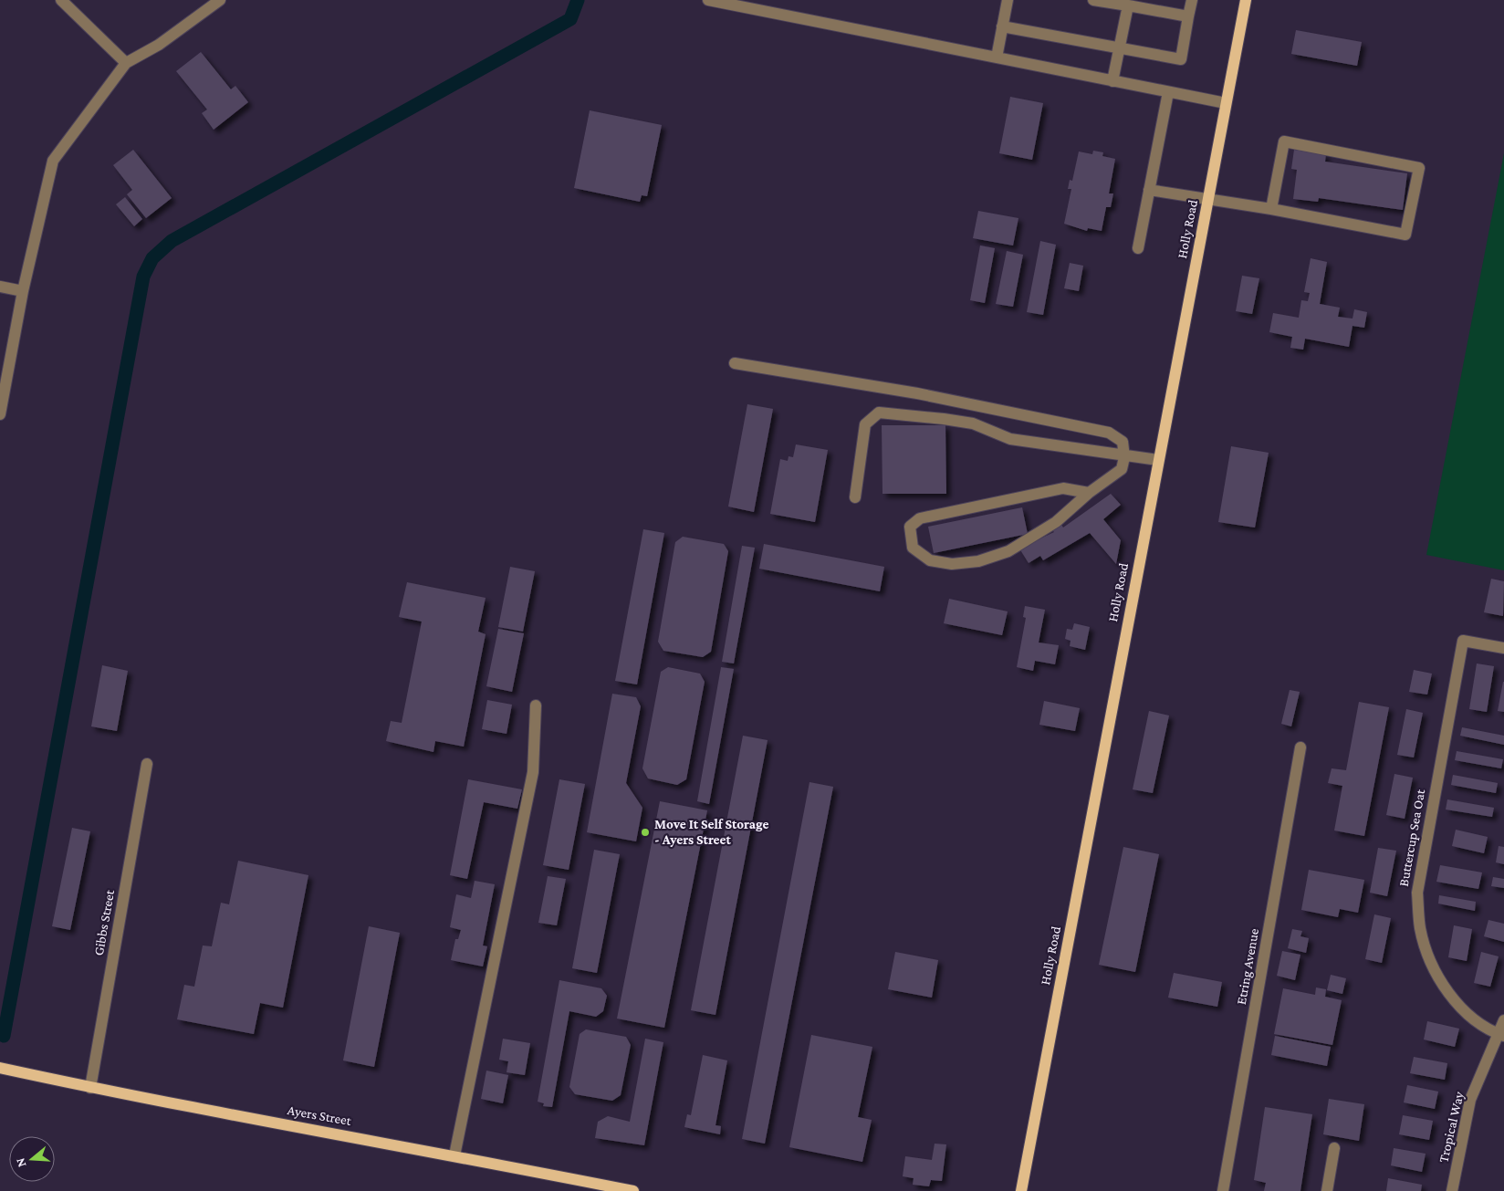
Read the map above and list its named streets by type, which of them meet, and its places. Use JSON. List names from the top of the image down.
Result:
{
  "streets": {
    "main road": ["Holly Road", "Ayers Street"],
    "street": [
      "Buttercup Sea Oat",
      "Gibbs Street",
      "Etring Avenue",
      "Tropical Way"
    ]
  },
  "crossings": [
    ["Buttercup Sea Oat", "Tropical Way"],
    ["Gibbs Street", "Ayers Street"]
  ],
  "places": ["Move It Self Storage - Ayers Street"],
  "north": "left"
}
